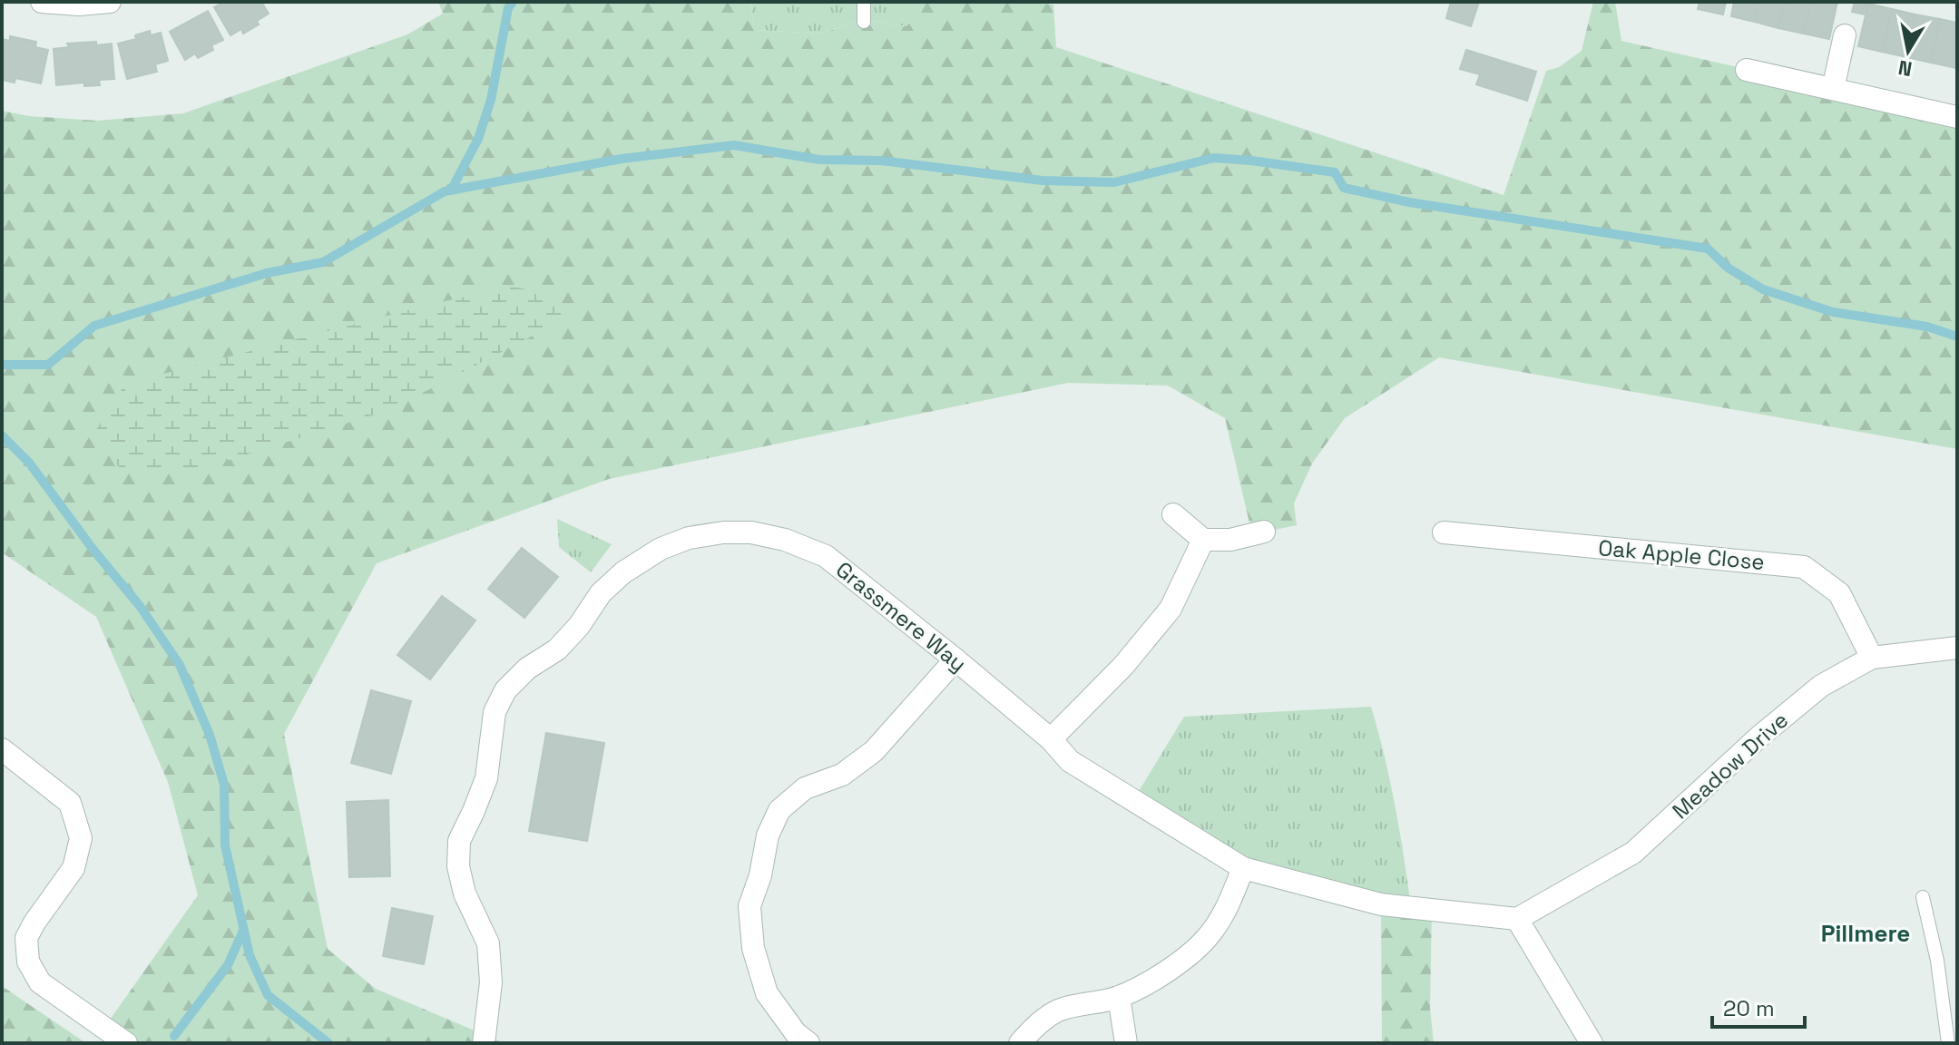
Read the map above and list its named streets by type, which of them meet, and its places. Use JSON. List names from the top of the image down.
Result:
{
  "streets": {
    "street": ["Oak Apple Close", "Grassmere Way", "Meadow Drive"]
  },
  "crossings": [
    ["Oak Apple Close", "Meadow Drive"],
    ["Grassmere Way", "Meadow Drive"]
  ],
  "districts": ["Pillmere"],
  "scale_bar": "20 m",
  "north": "bottom"
}
